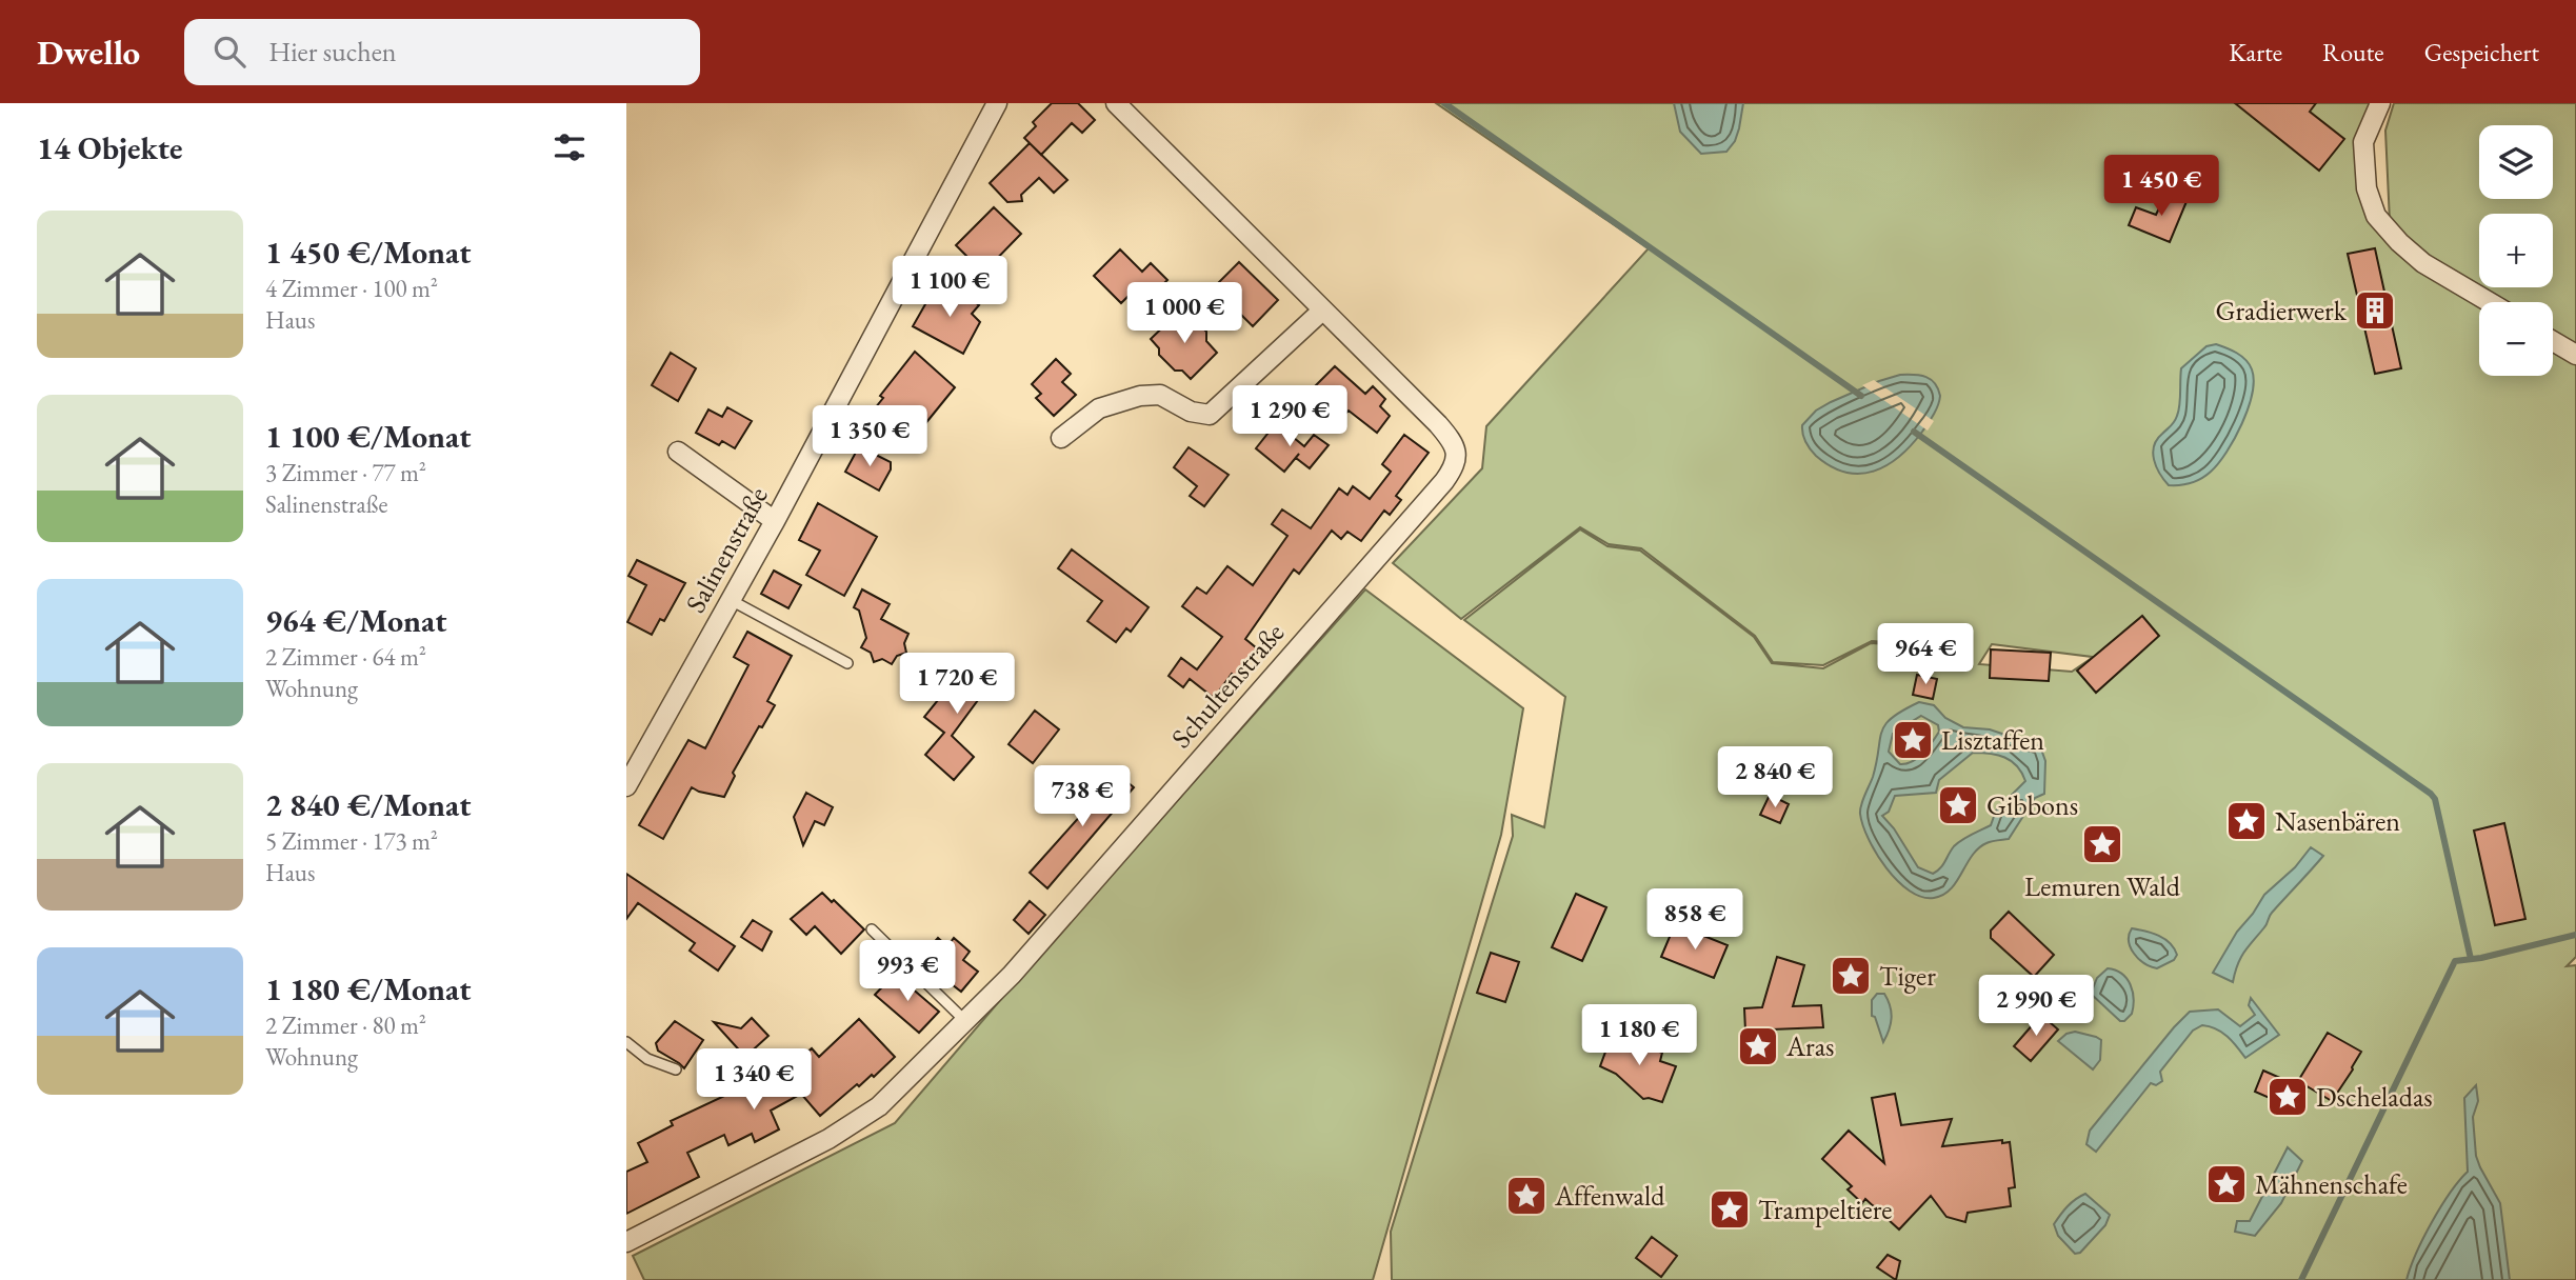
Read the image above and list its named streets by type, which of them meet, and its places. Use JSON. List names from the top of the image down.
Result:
{
  "streets": {
    "street": ["Salinenstraße", "Schultenstraße"]
  },
  "places": {
    "building": ["Gradierwerk"],
    "place": [
      "Lisztaffen",
      "Gibbons",
      "Nasenbären",
      "Lemuren Wald",
      "Tiger",
      "Aras",
      "Dscheladas",
      "Mähnenschafe",
      "Affenwald",
      "Trampeltiere"
    ]
  },
  "page": {
    "header": "Dwello",
    "search": "Hier suchen",
    "nav": ["Karte", "Route", "Gespeichert"],
    "heading": "14 Objekte",
    "map_buttons": ["+", "−"],
    "price": [
      "1 450 €",
      "1 100 €",
      "1 000 €",
      "1 290 €",
      "1 350 €",
      "964 €",
      "1 720 €",
      "2 840 €",
      "738 €",
      "858 €",
      "993 €",
      "2 990 €",
      "1 180 €",
      "1 340 €"
    ],
    "list": [
      {
        "name": "1 450 €/Monat",
        "note": "4 Zimmer · 100 m² · Haus"
      },
      {
        "name": "1 100 €/Monat",
        "note": "3 Zimmer · 77 m² · Salinenstraße"
      },
      {
        "name": "964 €/Monat",
        "note": "2 Zimmer · 64 m² · Wohnung"
      },
      {
        "name": "2 840 €/Monat",
        "note": "5 Zimmer · 173 m² · Haus"
      },
      {
        "name": "1 180 €/Monat",
        "note": "2 Zimmer · 80 m² · Wohnung"
      }
    ]
  }
}
